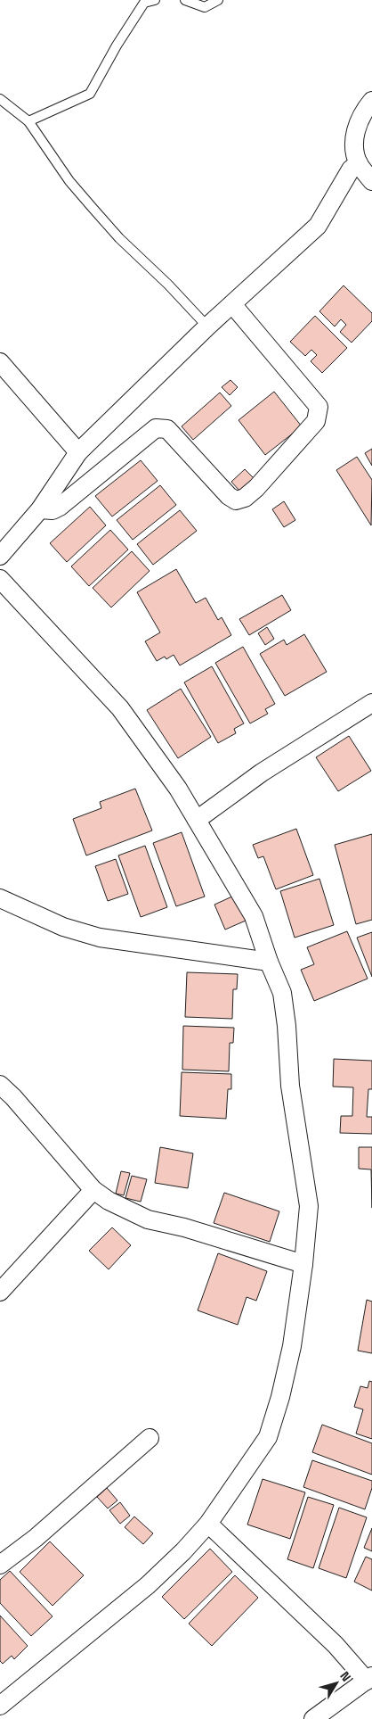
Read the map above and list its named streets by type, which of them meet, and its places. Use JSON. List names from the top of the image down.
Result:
{
  "north": "top right"
}
